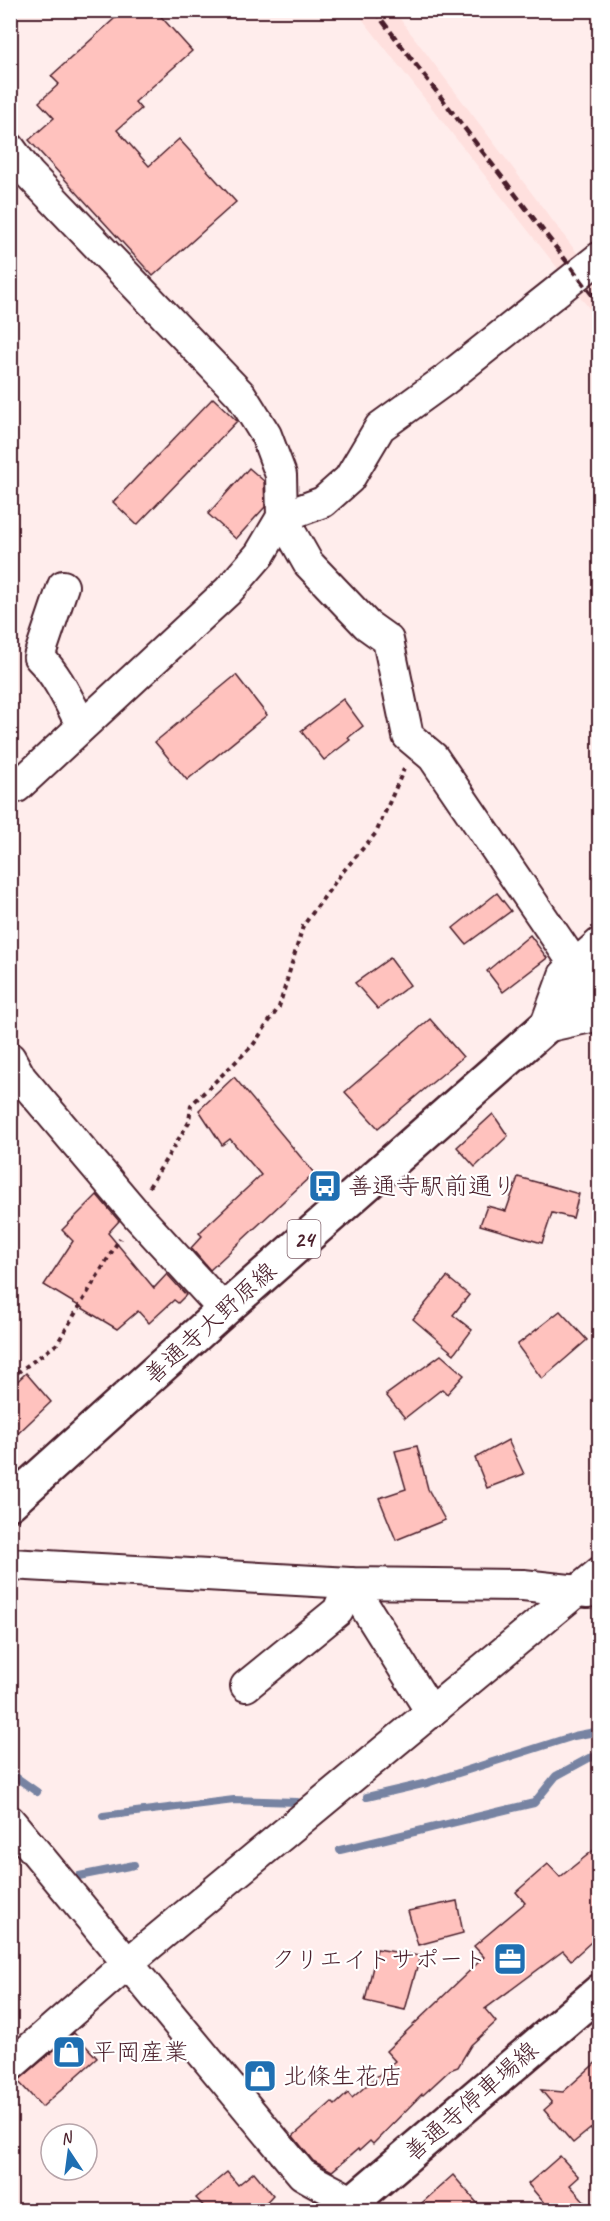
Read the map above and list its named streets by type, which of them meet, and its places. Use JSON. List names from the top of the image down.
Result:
{
  "streets": {
    "main road": ["24", "善通寺大野原線", "善通寺停車場線"]
  },
  "places": {
    "bus stop": ["善通寺駅前通り"],
    "office": ["クリエイトサポート"],
    "shop": ["平岡産業", "北條生花店"]
  },
  "north": "top"
}
